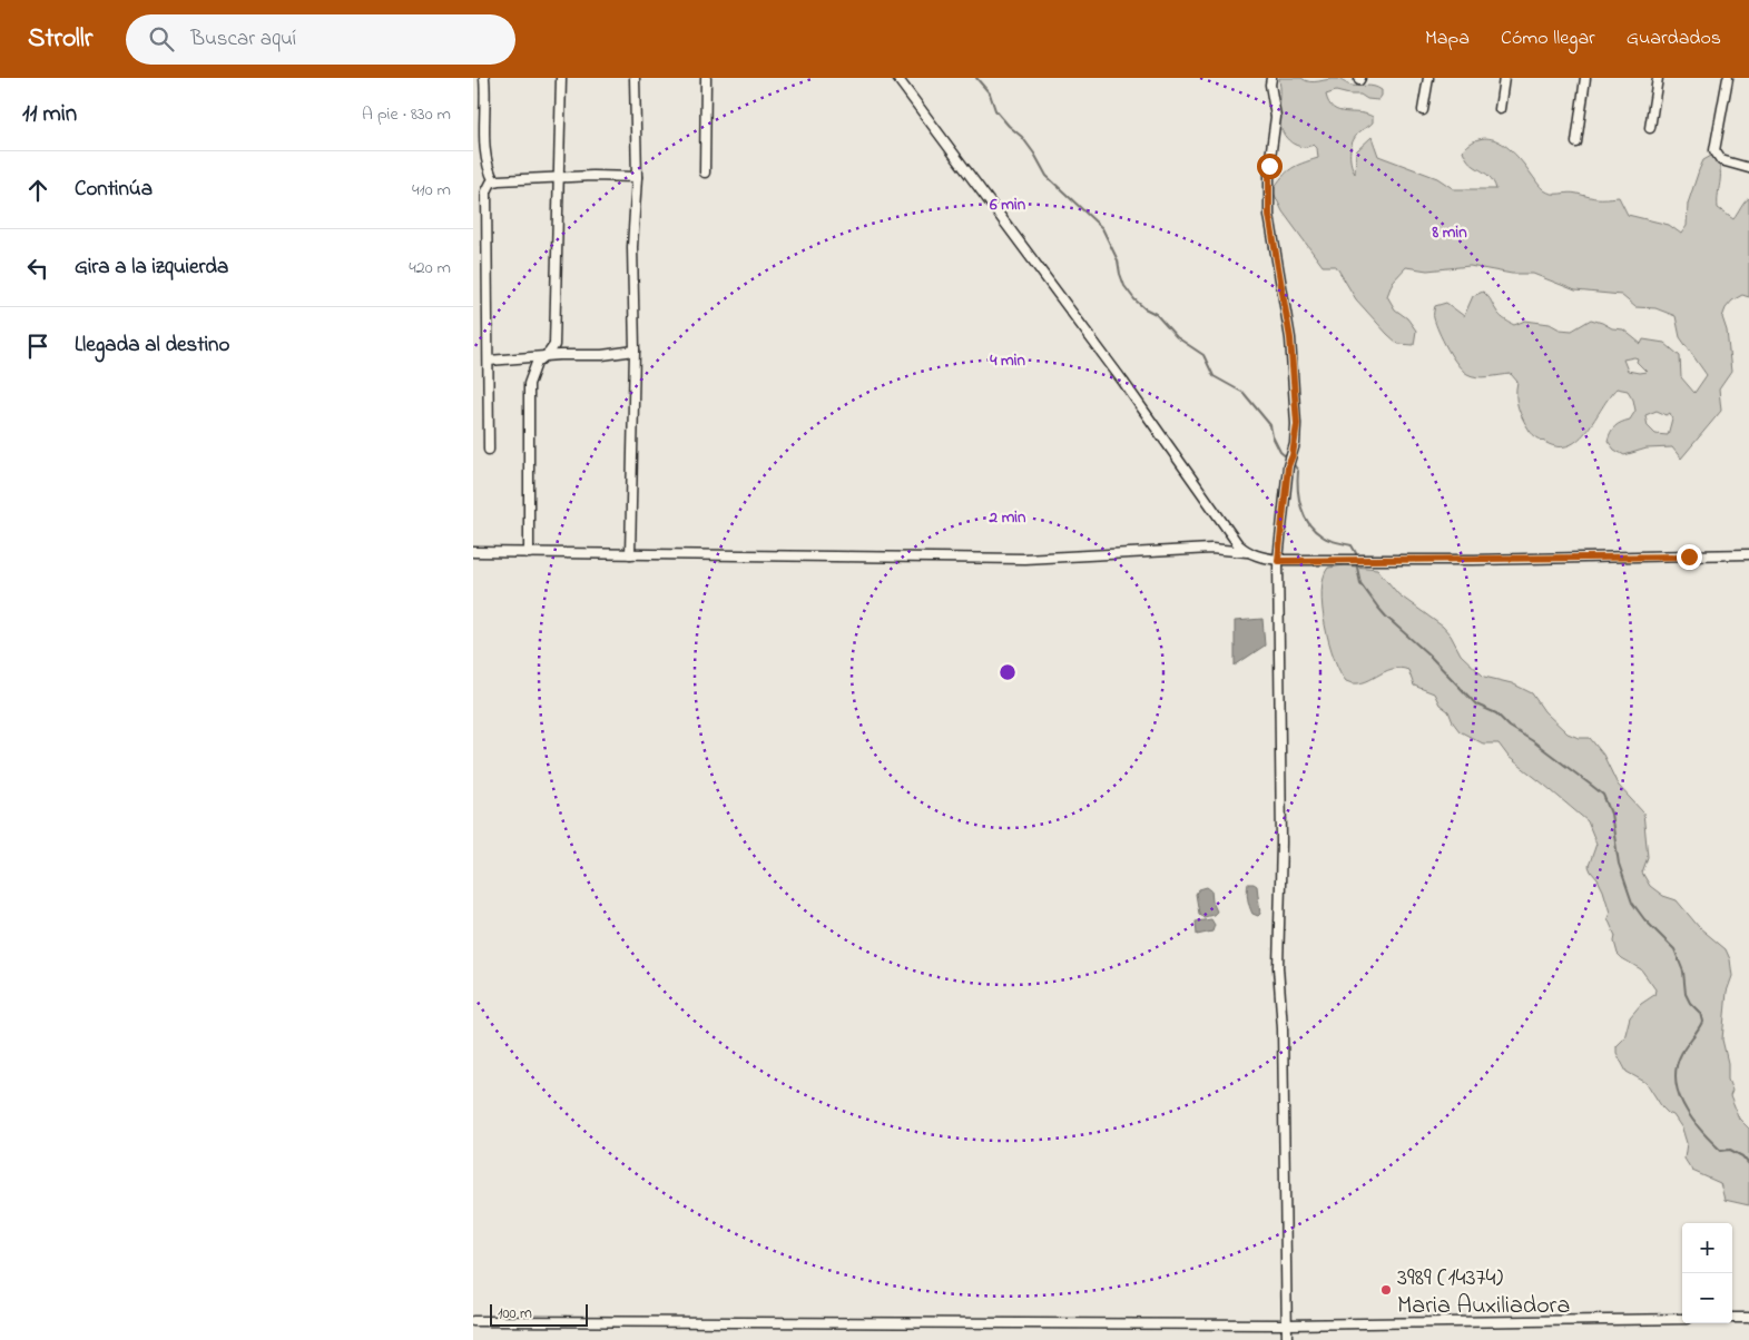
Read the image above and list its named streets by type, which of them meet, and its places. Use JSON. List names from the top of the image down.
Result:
{
  "places": ["3989 (14374) Maria Auxiliadora"],
  "scale_bar": "100 m",
  "page": {
    "header": "Strollr",
    "search": "Buscar aquí",
    "nav": ["Mapa", "Cómo llegar", "Guardados"],
    "heading": ["11 min", "A pie · 830 m"],
    "list": [
      ["Continúa", "410 m"],
      ["Gira a la izquierda", "420 m"],
      "Llegada al destino"
    ],
    "map_buttons": ["+", "−"],
    "scale": "100 m"
  },
  "rings": [
    "6 min",
    "8 min",
    "4 min",
    "2 min"
  ]
}
